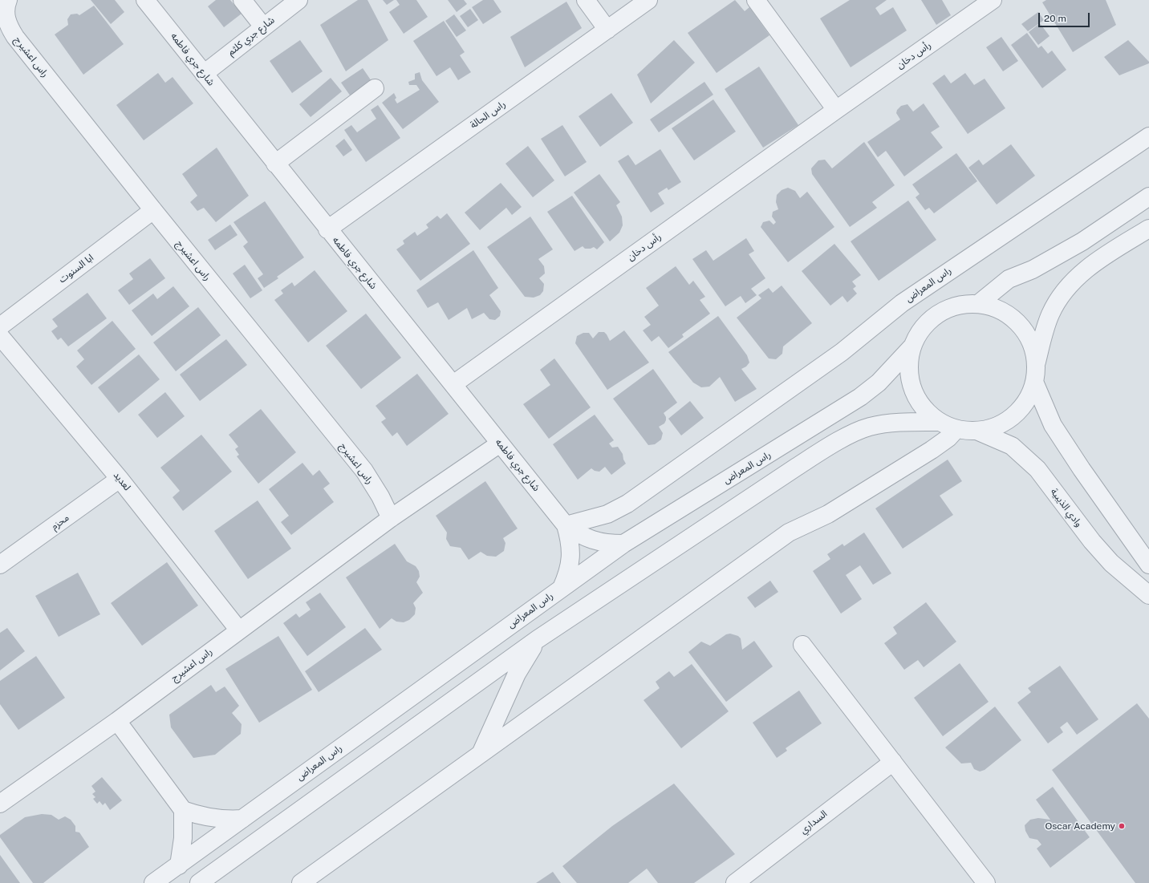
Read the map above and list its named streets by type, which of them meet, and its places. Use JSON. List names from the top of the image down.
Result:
{
  "streets": {
    "street": [
      "شارع جري كلثم",
      "رأس دخان",
      "راس اعشيرج",
      "شارع جري فاطمه",
      "راس الحالة",
      "ابا السنوت",
      "راس المعراض",
      "لعديد",
      "وادي الذيبية",
      "محزم",
      "السداري"
    ]
  },
  "crossings": [
    ["شارع جري كلثم", "شارع جري فاطمه"],
    ["رأس دخان", "شارع جري فاطمه"],
    ["راس اعشيرج", "شارع جري فاطمه"],
    ["راس اعشيرج", "ابا السنوت"],
    ["راس اعشيرج", "لعديد"],
    ["شارع جري فاطمه", "راس الحالة"],
    ["شارع جري فاطمه", "راس المعراض"],
    ["لعديد", "محزم"]
  ],
  "places": ["Oscar Academy"],
  "scale_bar": "20 m"
}
